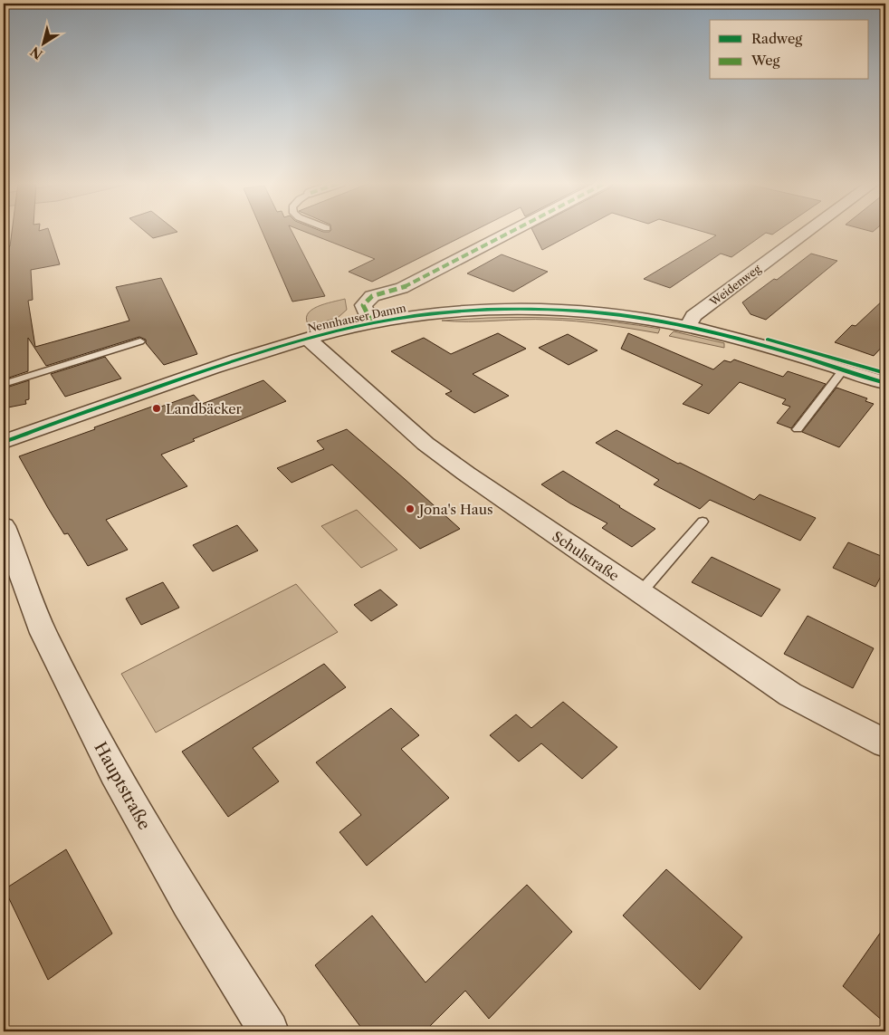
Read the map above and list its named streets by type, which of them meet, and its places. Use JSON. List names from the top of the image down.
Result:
{
  "streets": {
    "street": [
      "Weidenweg",
      "Nennhauser Damm",
      "Schulstraße",
      "Hauptstraße"
    ]
  },
  "crossings": [
    ["Weidenweg", "Nennhauser Damm"],
    ["Nennhauser Damm", "Schulstraße"]
  ],
  "places": ["Landbäcker", "Jona's Haus"],
  "legend": ["Radweg", "Weg"],
  "north": "bottom left"
}
